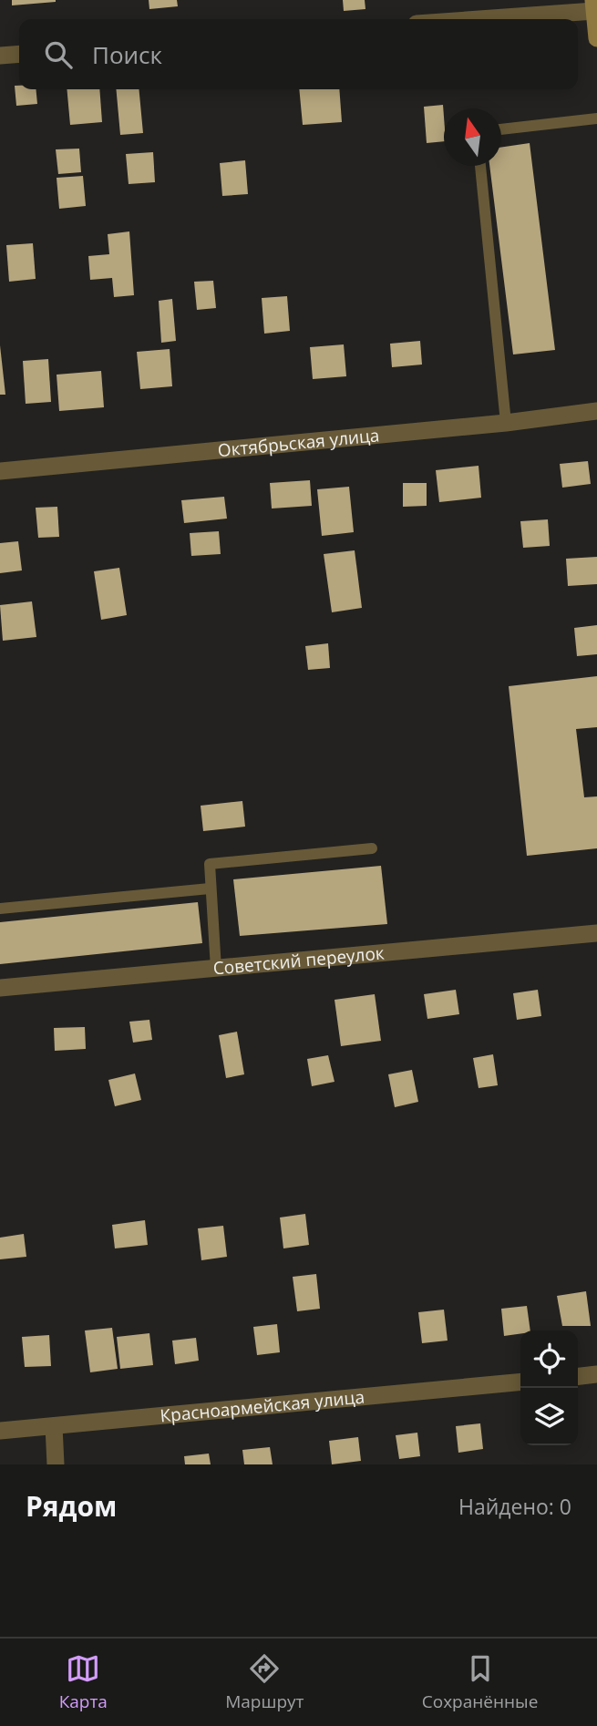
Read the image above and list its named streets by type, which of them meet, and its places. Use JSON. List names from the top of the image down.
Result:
{
  "streets": {
    "street": ["Октябрьская улица", "Советский переулок", "Красноармейская улица"]
  },
  "north": "top",
  "page": {
    "search": "Поиск",
    "heading": ["Рядом", "Найдено: 0"],
    "nav": ["Карта", "Маршрут", "Сохранённые"]
  }
}
